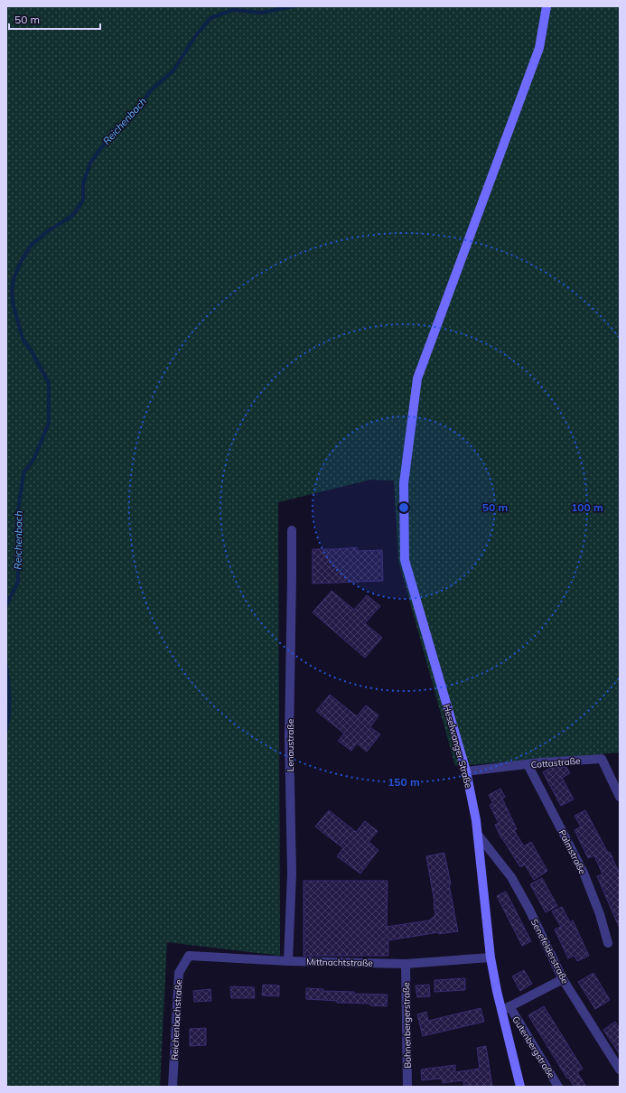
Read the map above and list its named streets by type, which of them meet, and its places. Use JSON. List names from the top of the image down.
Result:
{
  "streets": {
    "street": [
      "Lenaustraße",
      "Heselwanger Straße",
      "Cottastraße",
      "Palmstraße",
      "Senefelderstraße",
      "Mittnachtstraße",
      "Reichenbachstraße",
      "Bohnenbergerstraße",
      "Gutenbergstraße"
    ]
  },
  "crossings": [
    ["Lenaustraße", "Mittnachtstraße"],
    ["Heselwanger Straße", "Cottastraße"],
    ["Heselwanger Straße", "Senefelderstraße"],
    ["Heselwanger Straße", "Mittnachtstraße"],
    ["Heselwanger Straße", "Gutenbergstraße"],
    ["Cottastraße", "Palmstraße"],
    ["Mittnachtstraße", "Reichenbachstraße"],
    ["Mittnachtstraße", "Bohnenbergerstraße"]
  ],
  "water": ["Reichenbach"],
  "scale_bar": "50 m",
  "rings": ["50 m", "100 m", "150 m"]
}
